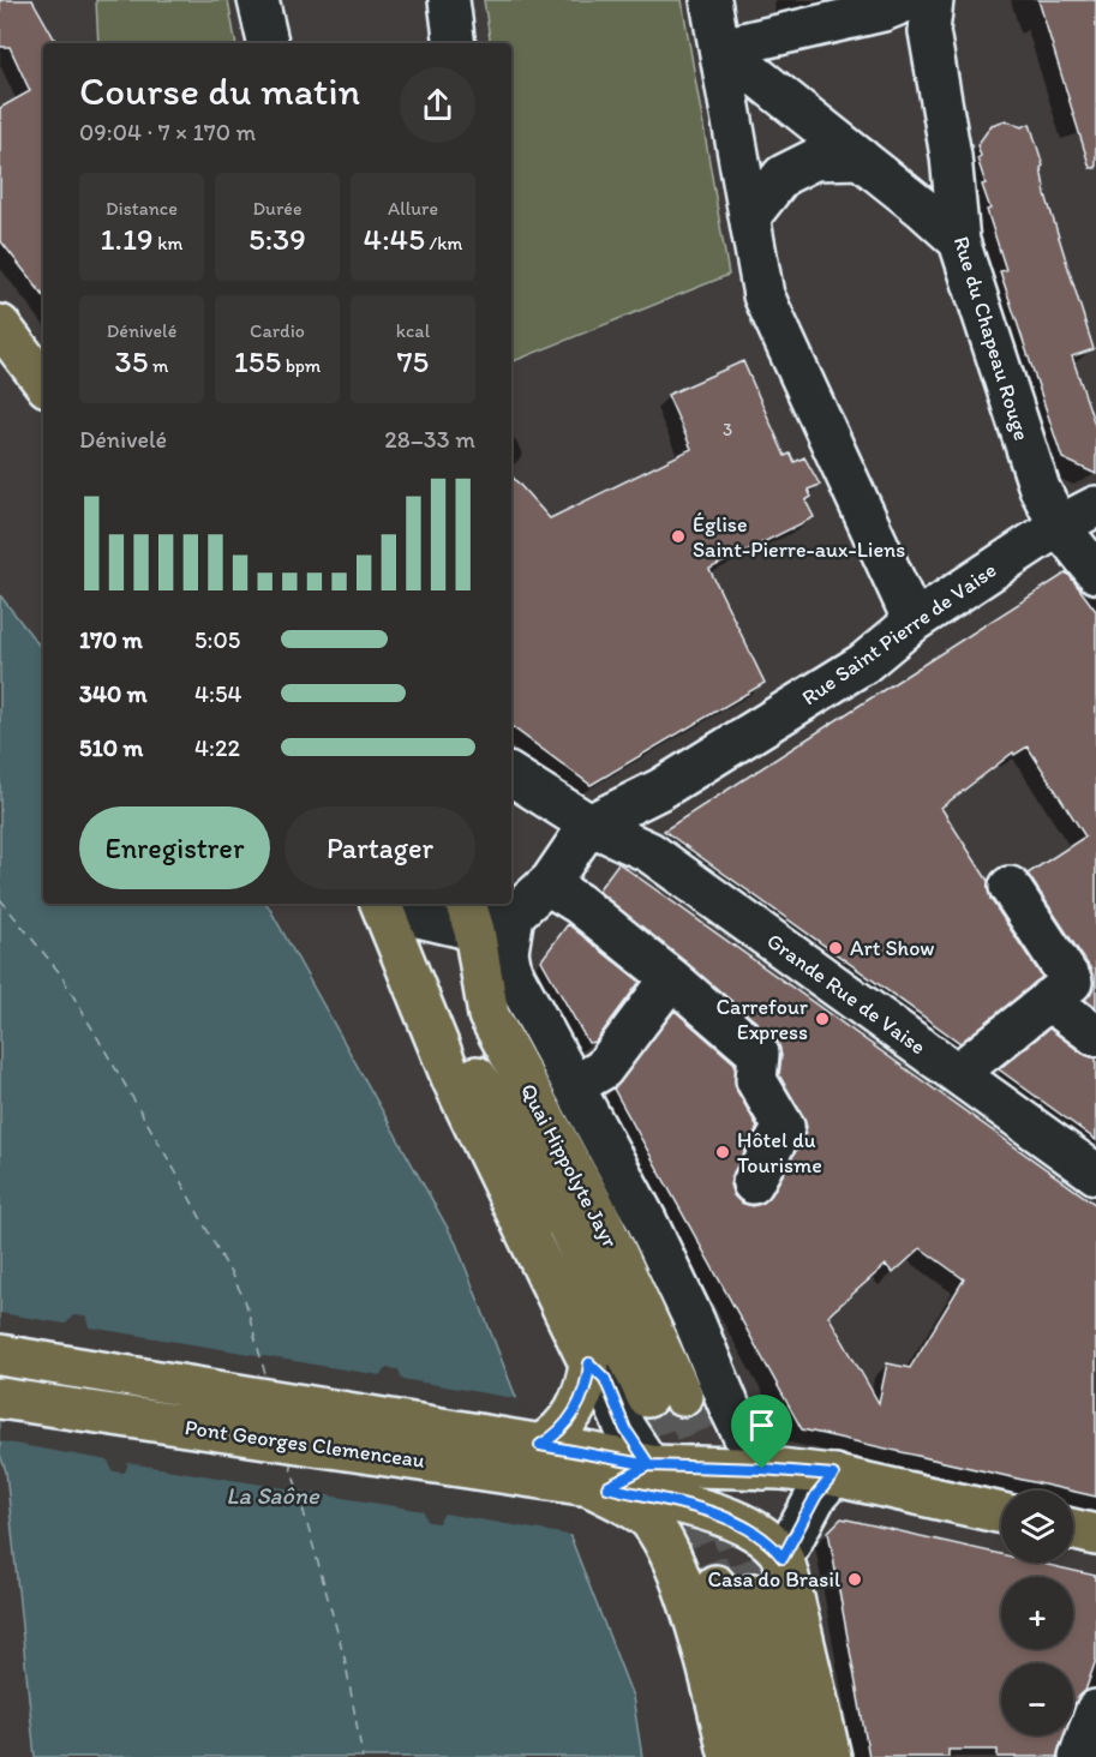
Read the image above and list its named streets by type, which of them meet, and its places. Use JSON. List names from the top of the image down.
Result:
{
  "streets": {
    "main road": ["Quai Hippolyte Jayr", "Pont Georges Clemenceau"],
    "street": ["Rue du Chapeau Rouge", "Rue Saint Pierre de Vaise", "Grande Rue de Vaise"]
  },
  "crossings": [
    ["Rue du Chapeau Rouge", "Rue Saint Pierre de Vaise"],
    ["Rue Saint Pierre de Vaise", "Grande Rue de Vaise"]
  ],
  "water": ["La Saône"],
  "places": [
    "Église Saint-Pierre-aux-Liens",
    "Art Show",
    "Carrefour Express",
    "Hôtel du Tourisme",
    "Casa do Brasil"
  ],
  "house_numbers": ["3"],
  "page": {
    "heading": ["Course du matin", "09:04 · 7 × 170 m"],
    "stats": [
      ["Distance", "1.19 km"],
      ["Durée", "5:39"],
      ["Allure", "4:45 /km"],
      ["Dénivelé", "35 m"],
      ["Cardio", "155 bpm"],
      ["kcal", "75"]
    ],
    "chart": ["Dénivelé", "28–33 m"],
    "list": [
      {
        "name": "170 m",
        "note": "5:05"
      },
      {
        "name": "340 m",
        "note": "4:54"
      },
      {
        "name": "510 m",
        "note": "4:22"
      }
    ],
    "buttons": ["Enregistrer", "Partager"],
    "map_buttons": ["+", "−"]
  }
}
